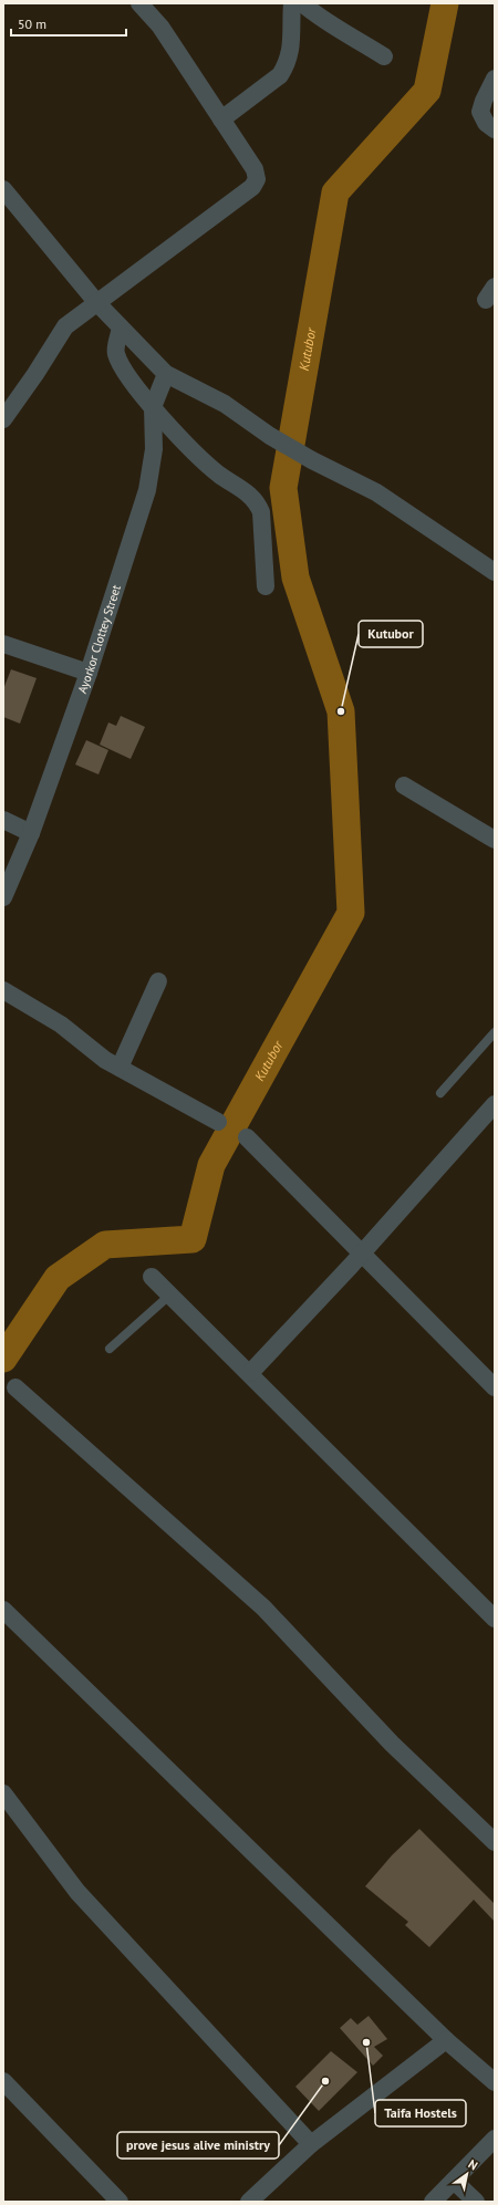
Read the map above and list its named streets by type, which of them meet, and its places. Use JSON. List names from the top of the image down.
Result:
{
  "streets": {
    "street": ["Ayorkor Clottey Street"]
  },
  "water": ["Kutubor"],
  "places": ["Kutubor", "Taifa Hostels", "prove jesus alive ministry"],
  "scale_bar": "50 m",
  "north": "top right"
}
